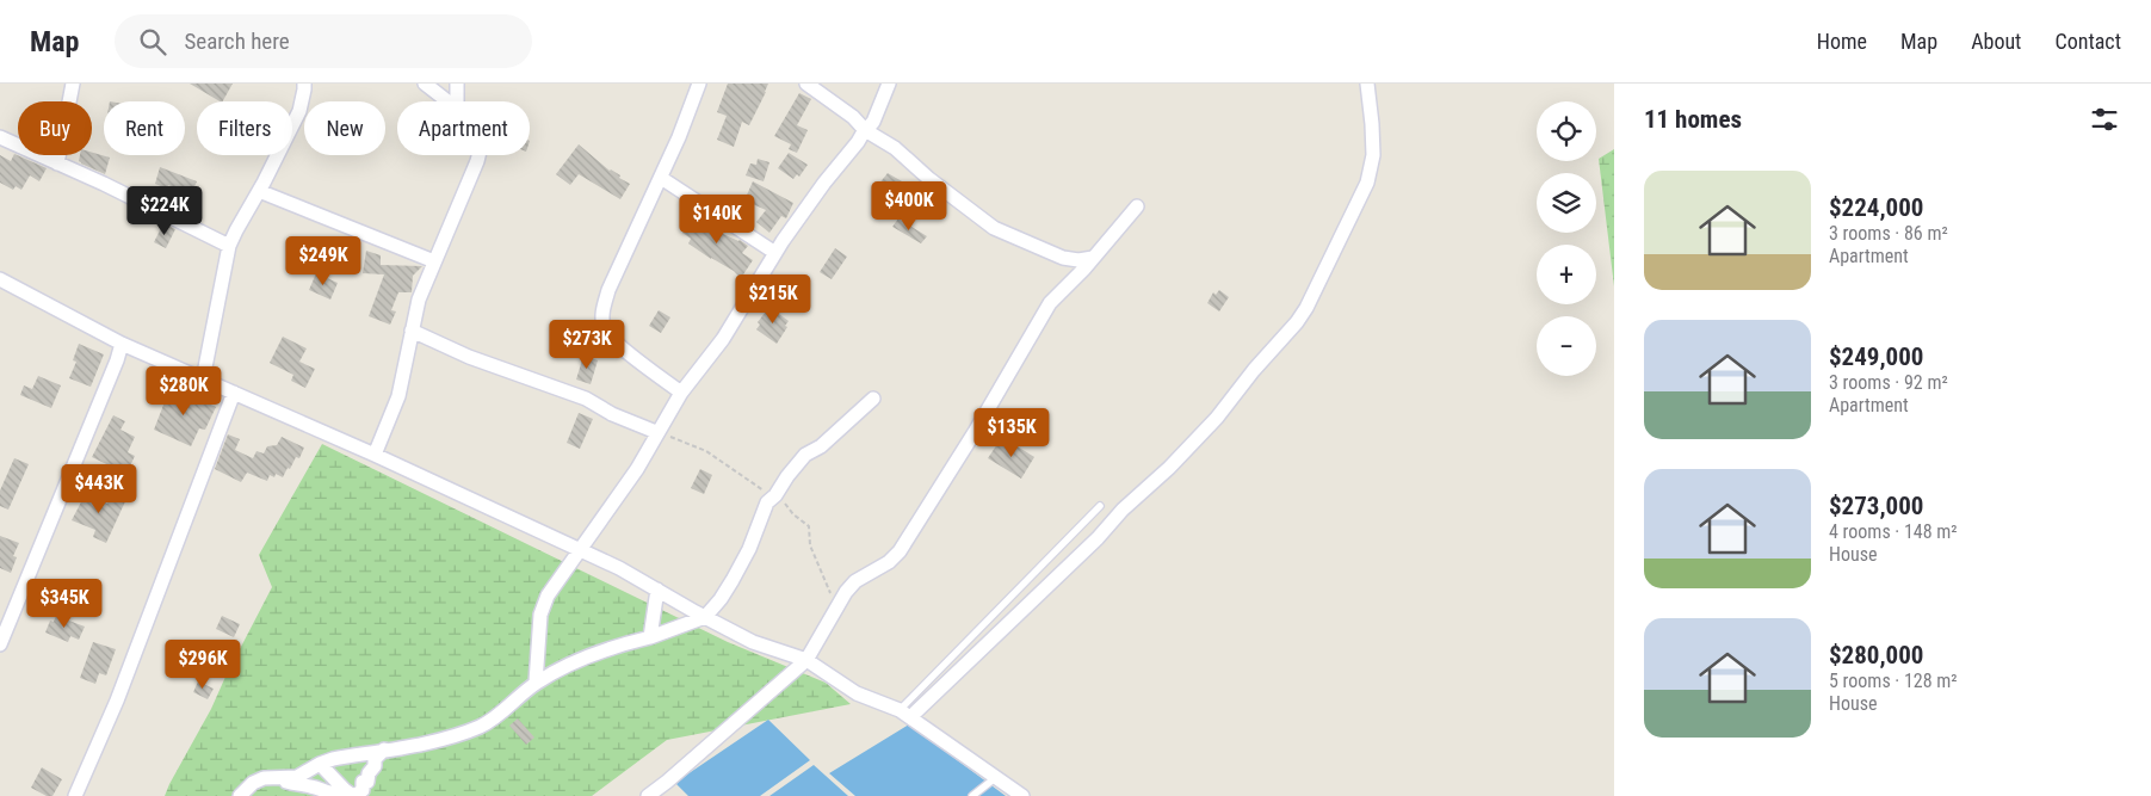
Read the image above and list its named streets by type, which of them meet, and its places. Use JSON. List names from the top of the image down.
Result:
{
  "page": {
    "header": "Map",
    "search": "Search here",
    "nav": [
      "Home",
      "Map",
      "About",
      "Contact"
    ],
    "heading": "11 homes",
    "map_buttons": ["+", "−"],
    "chip": [
      "Buy",
      "Rent",
      "Filters",
      "New",
      "Apartment"
    ],
    "list": [
      {
        "name": "$224,000",
        "note": "3 rooms · 86 m² · Apartment"
      },
      {
        "name": "$249,000",
        "note": "3 rooms · 92 m² · Apartment"
      },
      {
        "name": "$273,000",
        "note": "4 rooms · 148 m² · House"
      },
      {
        "name": "$280,000",
        "note": "5 rooms · 128 m² · House"
      }
    ],
    "price": [
      "$400K",
      "$224K",
      "$140K",
      "$249K",
      "$215K",
      "$273K",
      "$280K",
      "$135K",
      "$443K",
      "$345K",
      "$296K"
    ]
  }
}
